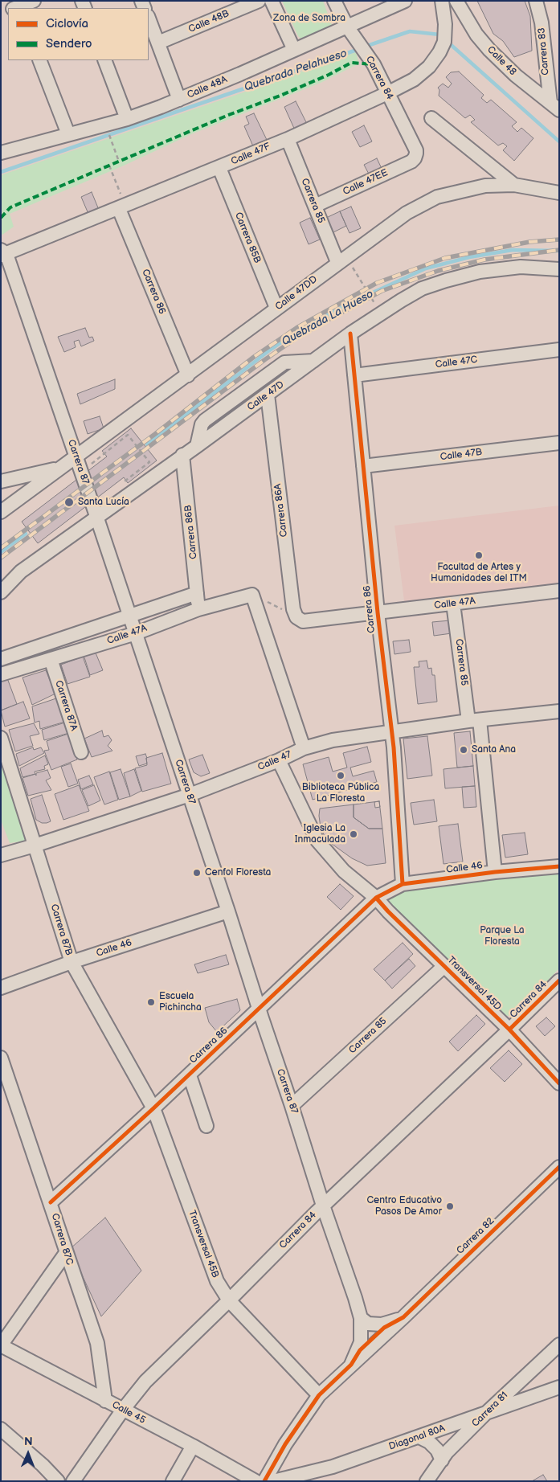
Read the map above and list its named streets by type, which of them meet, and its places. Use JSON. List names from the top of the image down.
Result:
{
  "streets": {
    "street": [
      "Calle 48B",
      "Carrera 83",
      "Calle 48",
      "Carrera 84",
      "Calle 48A",
      "Calle 47F",
      "Calle 47EE",
      "Carrera 85",
      "Carrera 85B",
      "Carrera 86",
      "Calle 47DD",
      "Calle 47C",
      "Calle 47D",
      "Calle 47B",
      "Carrera 87",
      "Carrera 86A",
      "Carrera 86B",
      "Calle 47A",
      "Carrera 87A",
      "Calle 47",
      "Calle 46",
      "Carrera 87B",
      "Transversal 45D",
      "Carrera 82",
      "Carrera 87C",
      "Transversal 45B",
      "Carrera 81",
      "Calle 45",
      "Diagonal 80A"
    ]
  },
  "crossings": [
    ["Carrera 83", "Calle 48"],
    ["Carrera 84", "Calle 48A"],
    ["Carrera 84", "Calle 47F"],
    ["Carrera 84", "Calle 47EE"],
    ["Carrera 84", "Carrera 87"],
    ["Carrera 84", "Transversal 45D"],
    ["Carrera 84", "Transversal 45B"],
    ["Carrera 84", "Calle 45"],
    ["Calle 47F", "Carrera 85"],
    ["Calle 47F", "Carrera 85B"],
    ["Calle 47F", "Carrera 86"],
    ["Calle 47F", "Carrera 87"],
    ["Calle 47EE", "Carrera 85"],
    ["Carrera 85", "Calle 47DD"],
    ["Carrera 85", "Carrera 87"],
    ["Carrera 85", "Calle 47A"],
    ["Carrera 85", "Calle 47"],
    ["Carrera 85", "Calle 46"],
    ["Carrera 85", "Transversal 45D"],
    ["Carrera 85B", "Calle 47DD"],
    ["Carrera 86", "Calle 47DD"],
    ["Carrera 86", "Calle 47C"],
    ["Carrera 86", "Calle 47D"],
    ["Carrera 86", "Calle 47B"],
    ["Carrera 86", "Carrera 87"],
    ["Carrera 86", "Calle 47A"],
    ["Carrera 86", "Calle 47"],
    ["Carrera 86", "Calle 46"],
    ["Carrera 86", "Carrera 87B"],
    ["Carrera 86", "Transversal 45D"],
    ["Carrera 86", "Carrera 87C"],
    ["Carrera 86", "Transversal 45B"],
    ["Calle 47DD", "Carrera 87"],
    ["Calle 47D", "Carrera 87"],
    ["Calle 47D", "Carrera 86A"],
    ["Calle 47D", "Carrera 86B"],
    ["Carrera 87", "Calle 47A"],
    ["Carrera 87", "Calle 47"],
    ["Carrera 87", "Calle 46"],
    ["Carrera 87", "Carrera 82"],
    ["Carrera 86A", "Calle 47A"],
    ["Carrera 86B", "Calle 47A"],
    ["Calle 47A", "Carrera 87A"],
    ["Calle 47", "Carrera 87B"],
    ["Calle 47", "Transversal 45D"],
    ["Calle 46", "Carrera 87B"],
    ["Calle 46", "Transversal 45D"],
    ["Carrera 87B", "Transversal 45B"],
    ["Carrera 82", "Transversal 45B"],
    ["Carrera 87C", "Calle 45"],
    ["Carrera 81", "Diagonal 80A"]
  ],
  "water": ["Quebrada Pelahueso", "Quebrada La Hueso"],
  "parks": ["Zona de Sombra", "Parque La Floresta"],
  "places": [
    "Santa Lucía",
    "Facultad de Artes y Humanidades del ITM",
    "Santa Ana",
    "Biblioteca Pública La Floresta",
    "Iglesia La Inmaculada",
    "Cenfol Floresta",
    "Escuela Pichincha",
    "Centro Educativo Pasos De Amor"
  ],
  "legend": ["Ciclovía", "Sendero"],
  "north": "top"
}
